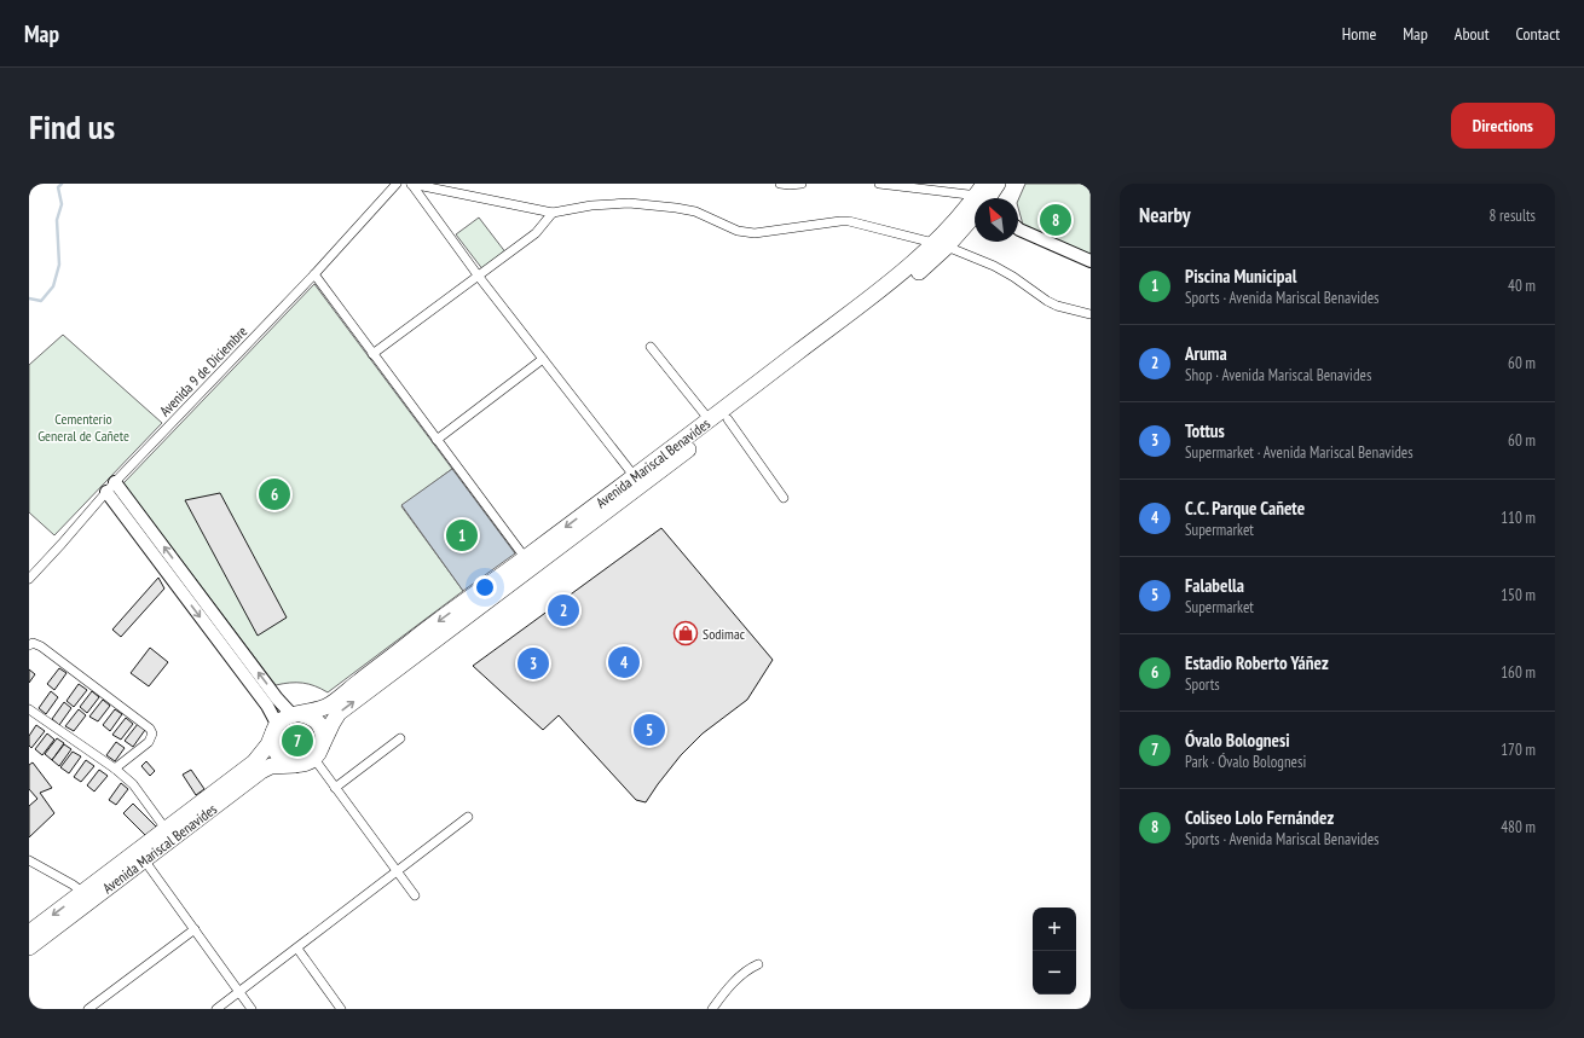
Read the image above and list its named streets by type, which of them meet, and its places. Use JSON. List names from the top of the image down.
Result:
{
  "streets": {
    "highway": ["Avenida Mariscal Benavides"],
    "street": ["Avenida 9 de Diciembre"]
  },
  "parks": ["Cementerio General de Cañete"],
  "places": {
    "shop": ["Sodimac"]
  },
  "north": "top left",
  "page": {
    "header": "Map",
    "nav": [
      "Home",
      "Map",
      "About",
      "Contact"
    ],
    "buttons": "Directions",
    "title": "Find us",
    "heading": ["Nearby", "8 results"],
    "pins": [
      "8",
      "6",
      "1",
      "2",
      "4",
      "3",
      "5",
      "7"
    ],
    "list": [
      {
        "mark": "1",
        "name": "Piscina Municipal",
        "note": "Sports · Avenida Mariscal Benavides",
        "value": "40 m"
      },
      {
        "mark": "2",
        "name": "Aruma",
        "note": "Shop · Avenida Mariscal Benavides",
        "value": "60 m"
      },
      {
        "mark": "3",
        "name": "Tottus",
        "note": "Supermarket · Avenida Mariscal Benavides",
        "value": "60 m"
      },
      {
        "mark": "4",
        "name": "C.C. Parque Cañete",
        "note": "Supermarket",
        "value": "110 m"
      },
      {
        "mark": "5",
        "name": "Falabella",
        "note": "Supermarket",
        "value": "150 m"
      },
      {
        "mark": "6",
        "name": "Estadio Roberto Yáñez",
        "note": "Sports",
        "value": "160 m"
      },
      {
        "mark": "7",
        "name": "Óvalo Bolognesi",
        "note": "Park · Óvalo Bolognesi",
        "value": "170 m"
      },
      {
        "mark": "8",
        "name": "Coliseo Lolo Fernández",
        "note": "Sports · Avenida Mariscal Benavides",
        "value": "480 m"
      }
    ],
    "map_buttons": ["+", "−"]
  }
}
